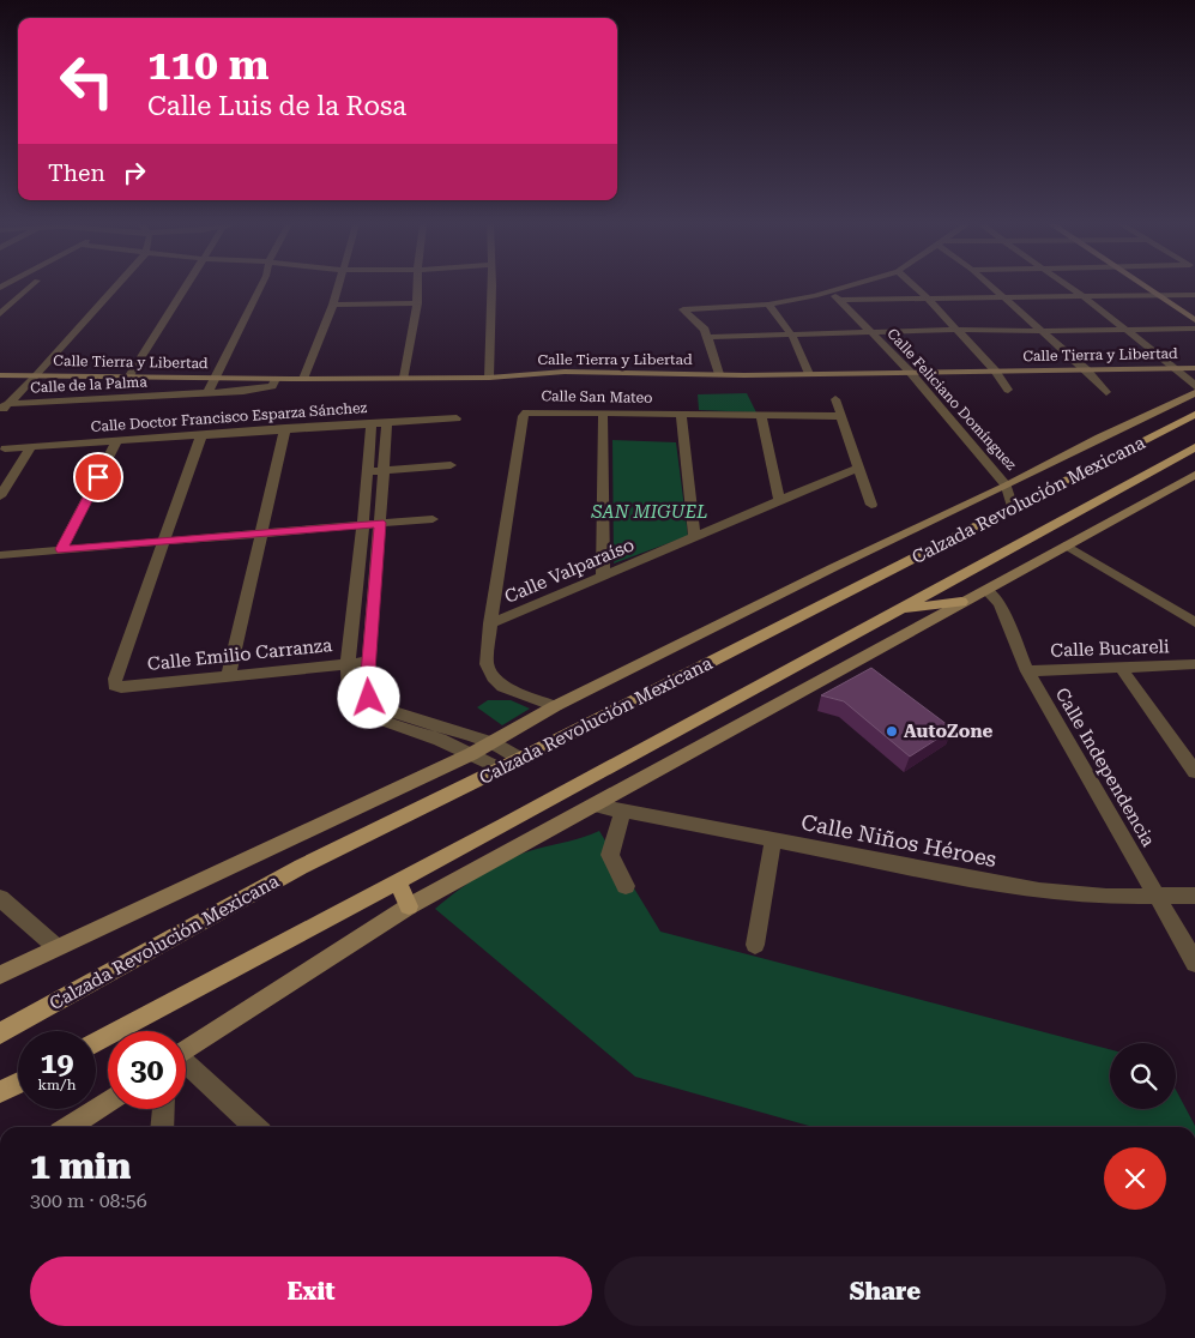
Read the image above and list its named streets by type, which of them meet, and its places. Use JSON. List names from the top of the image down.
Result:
{
  "streets": {
    "main road": ["Calzada Revolución Mexicana"],
    "street": [
      "Calle Tierra y Libertad",
      "Calle de la Palma",
      "Calle San Mateo",
      "Calle Feliciano Domínguez",
      "Calle Doctor Francisco Esparza Sánchez",
      "Calle Valparaíso",
      "Calle Bucareli",
      "Calle Emilio Carranza",
      "Calle Independencia",
      "Calle Niños Héroes"
    ]
  },
  "crossings": [
    ["Calle Tierra y Libertad", "Calle de la Palma"],
    ["Calle Tierra y Libertad", "Calle Feliciano Domínguez"],
    ["Calle San Mateo", "Calle Valparaíso"],
    ["Calle Feliciano Domínguez", "Calzada Revolución Mexicana"],
    ["Calle Bucareli", "Calle Independencia"],
    ["Calle Independencia", "Calle Niños Héroes"]
  ],
  "parks": ["SAN MIGUEL"],
  "places": ["AutoZone"],
  "page": {
    "turn": ["110 m", "Calle Luis de la Rosa"],
    "then": "Then",
    "speed": "19 km/h",
    "limit": "30",
    "heading": ["1 min", "300 m · 08:56"],
    "buttons": ["Exit", "Share"]
  }
}
